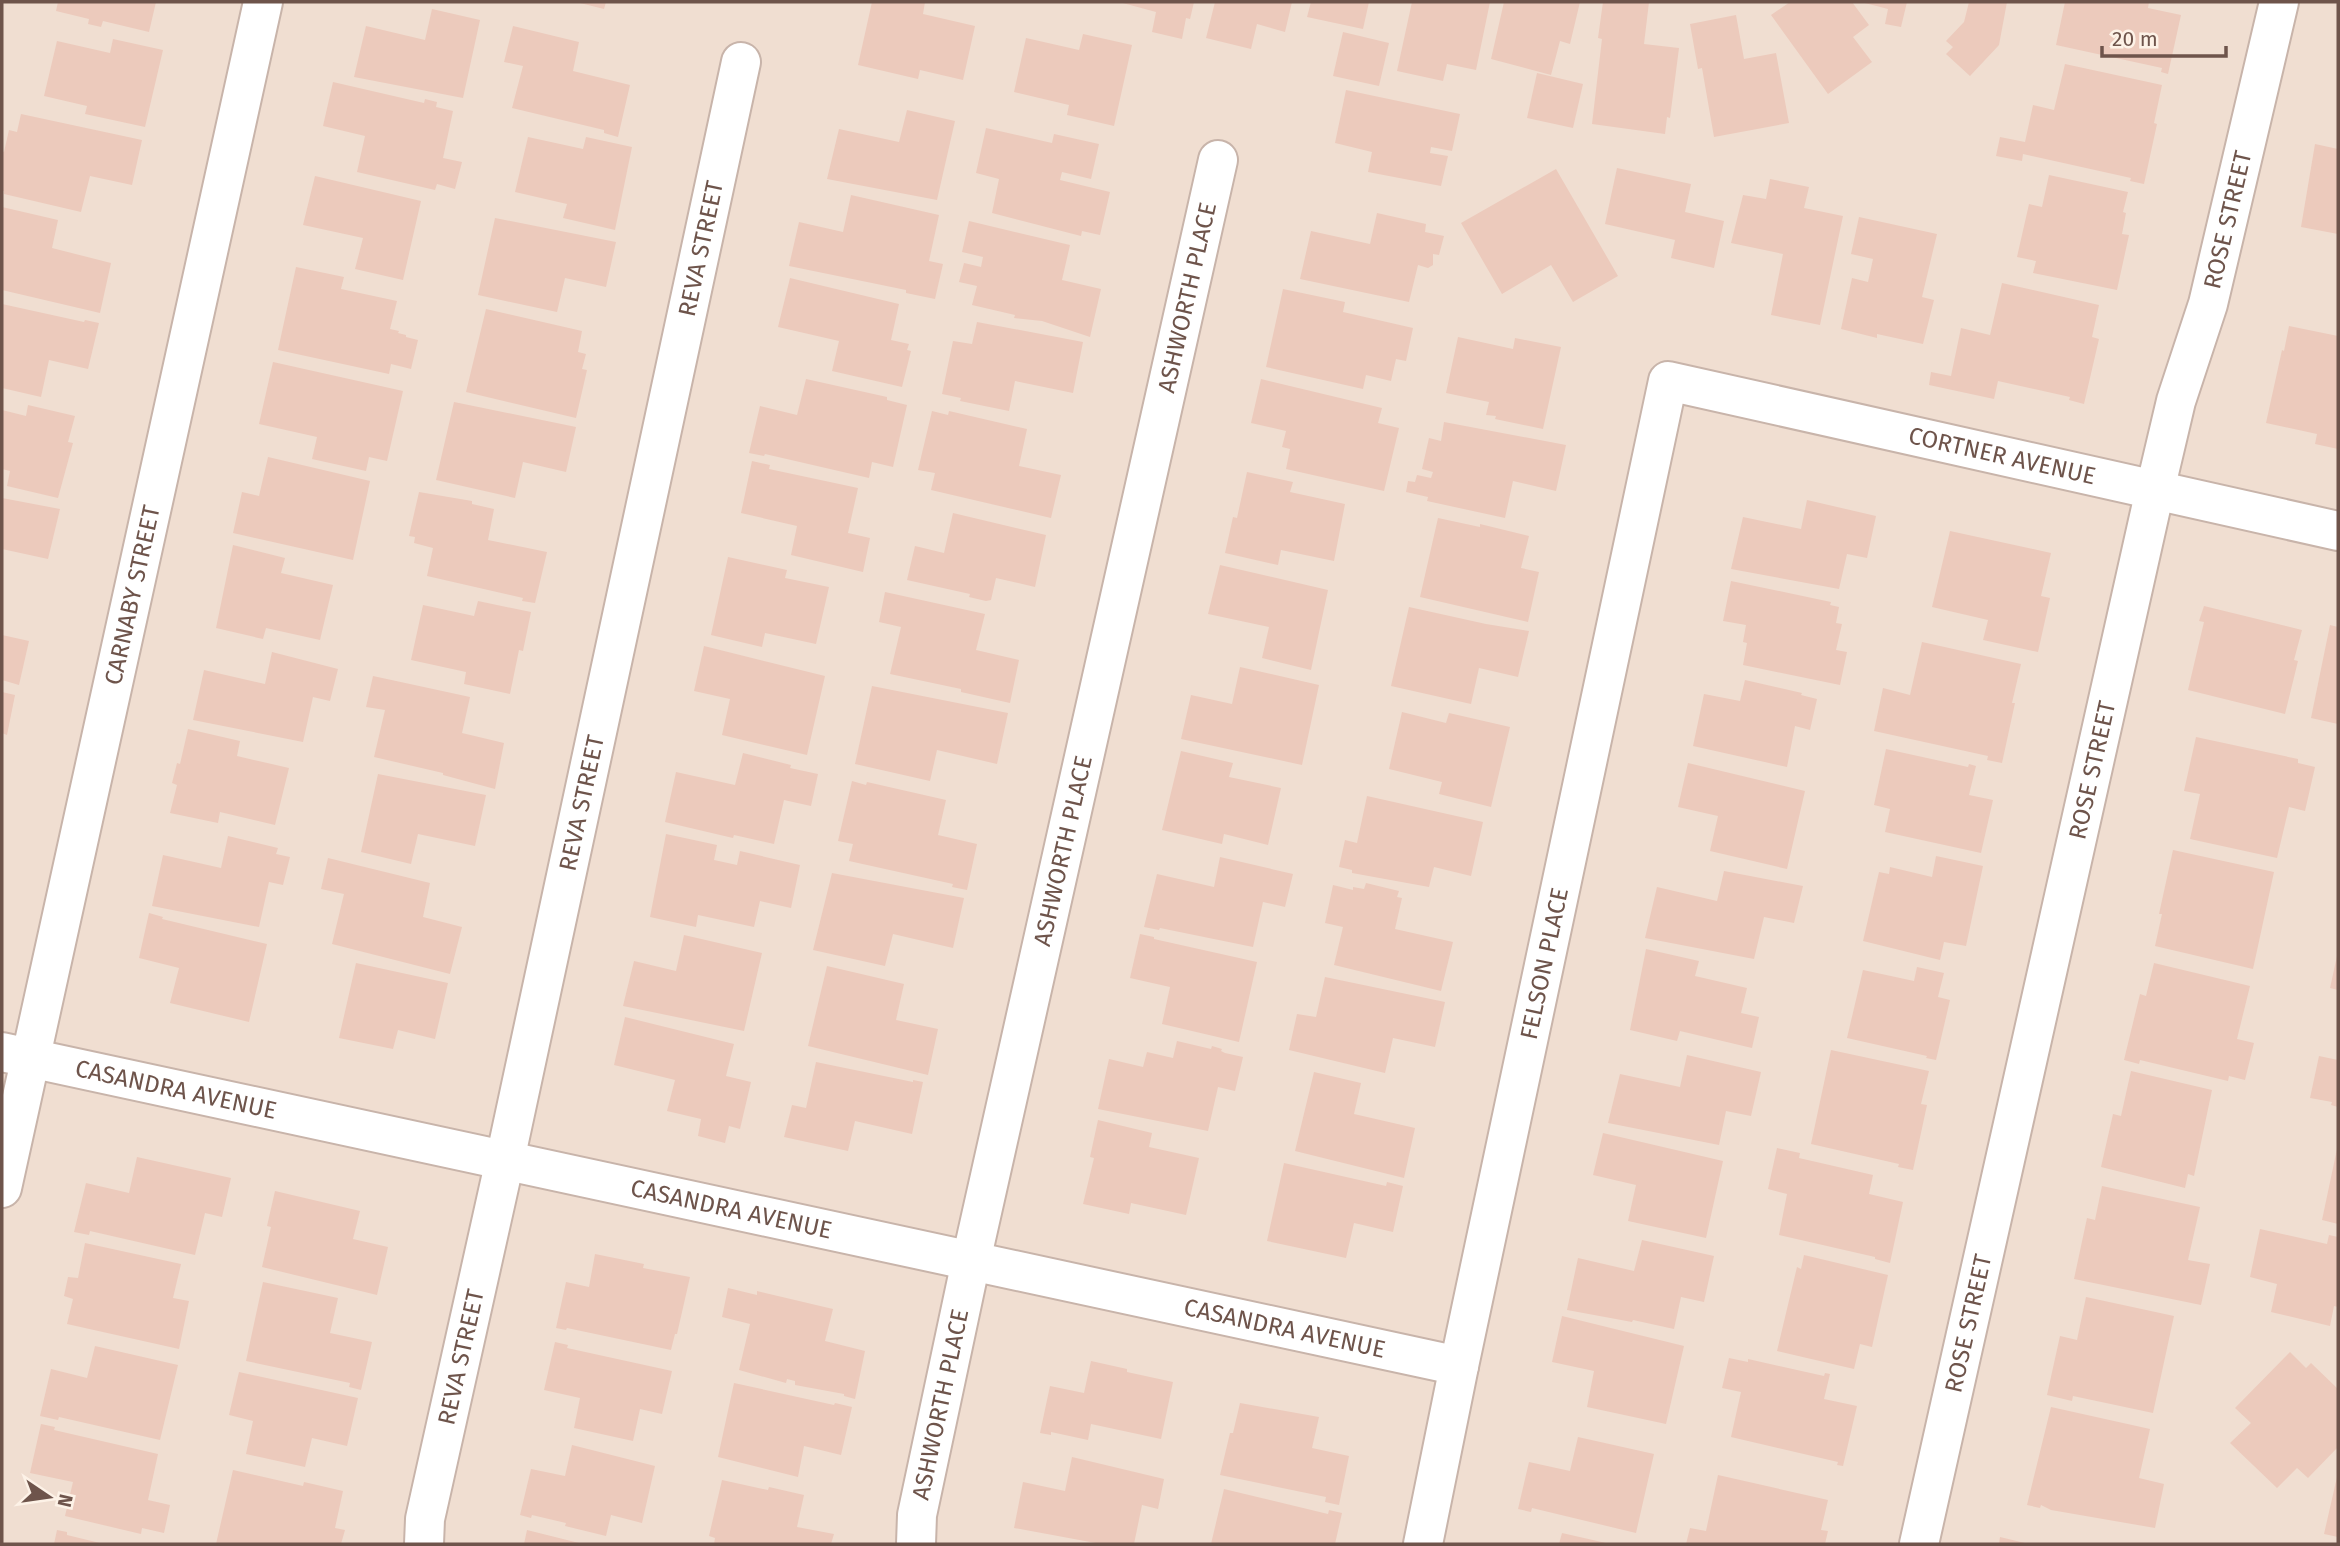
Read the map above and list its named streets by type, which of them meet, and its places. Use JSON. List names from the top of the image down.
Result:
{
  "streets": {
    "street": [
      "ROSE STREET",
      "REVA STREET",
      "ASHWORTH PLACE",
      "CORTNER AVENUE",
      "CARNABY STREET",
      "FELSON PLACE",
      "CASANDRA AVENUE"
    ]
  },
  "crossings": [
    ["ROSE STREET", "CORTNER AVENUE"],
    ["REVA STREET", "CASANDRA AVENUE"],
    ["ASHWORTH PLACE", "CASANDRA AVENUE"],
    ["CORTNER AVENUE", "FELSON PLACE"],
    ["CARNABY STREET", "CASANDRA AVENUE"],
    ["FELSON PLACE", "CASANDRA AVENUE"]
  ],
  "scale_bar": "20 m",
  "north": "right"
}
